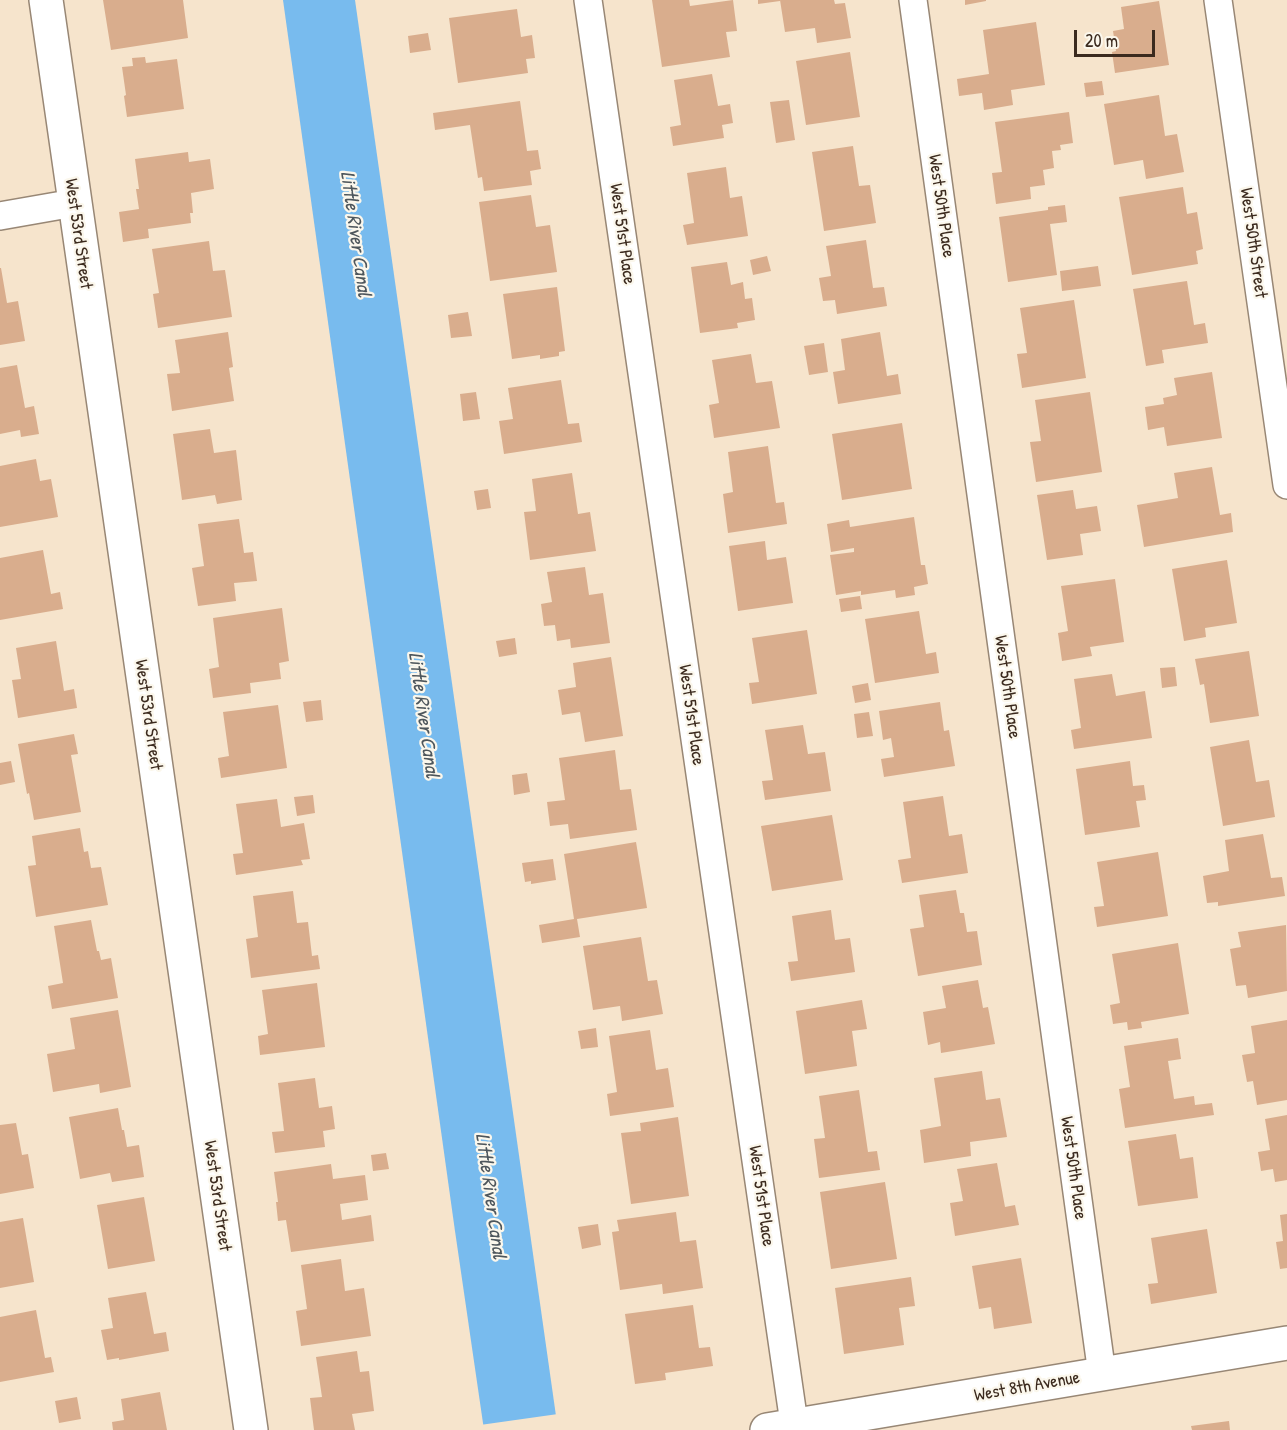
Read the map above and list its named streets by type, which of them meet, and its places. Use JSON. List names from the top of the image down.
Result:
{
  "streets": {
    "street": [
      "West 50th Place",
      "West 53rd Street",
      "West 51st Place",
      "West 50th Street",
      "West 8th Avenue"
    ]
  },
  "crossings": [
    ["West 50th Place", "West 8th Avenue"],
    ["West 51st Place", "West 8th Avenue"]
  ],
  "water": ["Little River Canal"],
  "scale_bar": "20 m"
}
